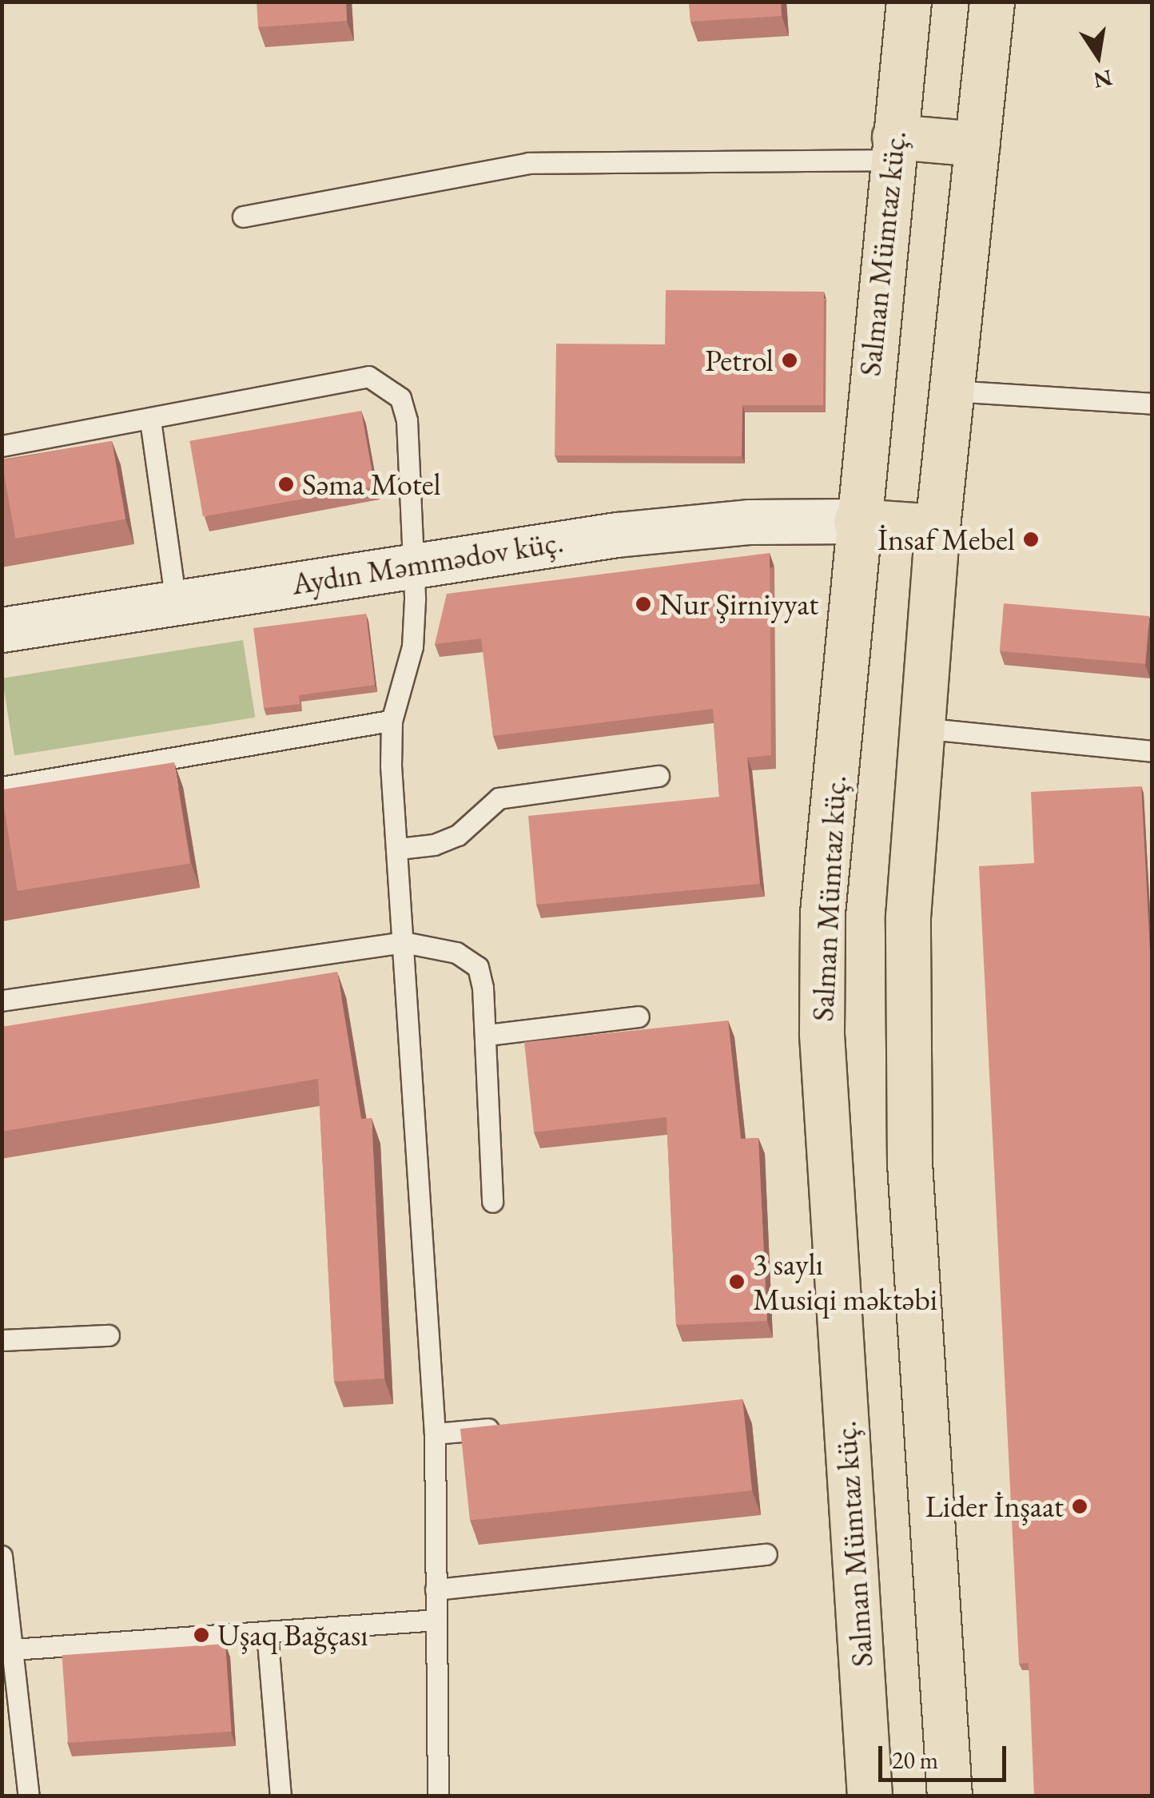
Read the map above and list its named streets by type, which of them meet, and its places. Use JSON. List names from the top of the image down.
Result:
{
  "streets": {
    "highway": ["Salman Mümtaz küç."],
    "street": ["Aydın Məmmədov küç."]
  },
  "crossings": [
    ["Salman Mümtaz küç.", "Aydın Məmmədov küç."]
  ],
  "places": [
    "Petrol",
    "Səma Motel",
    "İnsaf Mebel",
    "Nur Şirniyyat",
    "3 saylı Musiqi məktəbi",
    "Lider İnşaat",
    "Uşaq Bağçası"
  ],
  "scale_bar": "20 m",
  "north": "bottom"
}
